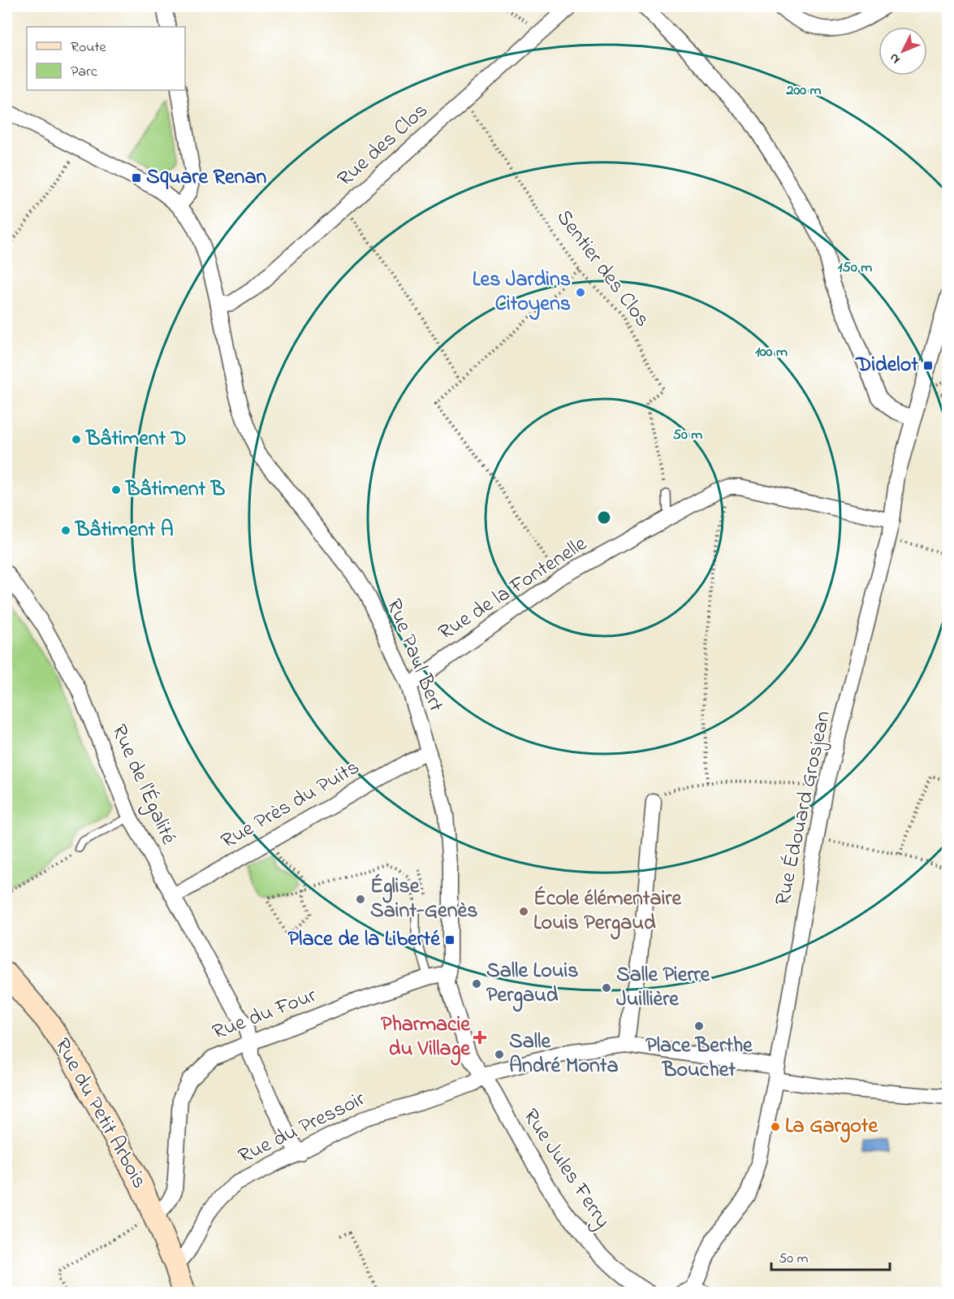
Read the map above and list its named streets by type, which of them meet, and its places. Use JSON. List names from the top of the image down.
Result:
{
  "streets": {
    "street": [
      "Rue des Clos",
      "Rue de la Fontenelle",
      "Rue Paul Bert",
      "Rue de l'Égalité",
      "Rue Près du Puits",
      "Rue Édouard Grosjean",
      "Rue du Four",
      "Rue du Petit Arbois",
      "Rue du Pressoir",
      "Rue Jules Ferry"
    ],
    "path": ["Sentier des Clos"]
  },
  "crossings": [
    ["Rue des Clos", "Sentier des Clos"],
    ["Rue des Clos", "Rue Paul Bert"],
    ["Rue de la Fontenelle", "Rue Paul Bert"],
    ["Rue de la Fontenelle", "Rue Édouard Grosjean"],
    ["Rue Paul Bert", "Rue Près du Puits"],
    ["Rue Paul Bert", "Rue du Four"],
    ["Rue de l'Égalité", "Rue Près du Puits"],
    ["Rue de l'Égalité", "Rue du Four"],
    ["Rue de l'Égalité", "Rue du Pressoir"],
    ["Rue Édouard Grosjean", "Rue du Pressoir"],
    ["Rue du Four", "Rue du Petit Arbois"],
    ["Rue du Petit Arbois", "Rue du Pressoir"],
    ["Rue du Pressoir", "Rue Jules Ferry"]
  ],
  "places": {
    "transit": ["Square Renan", "Didelot", "Place de la Liberté"],
    "other": [
      "Les Jardins Citoyens",
      "Bâtiment D",
      "Bâtiment B",
      "Bâtiment A",
      "Église Saint-Genès",
      "École élémentaire Louis Pergaud",
      "Salle Louis Pergaud",
      "Salle Pierre Juillière",
      "Place Berthe Bouchet",
      "Salle André Monta",
      "La Gargote"
    ],
    "health": ["Pharmacie du Village"]
  },
  "legend": ["Route", "Parc"],
  "scale_bar": "50 m",
  "north": "bottom left",
  "rings": [
    "200 m",
    "150 m",
    "100 m",
    "50 m"
  ]
}
